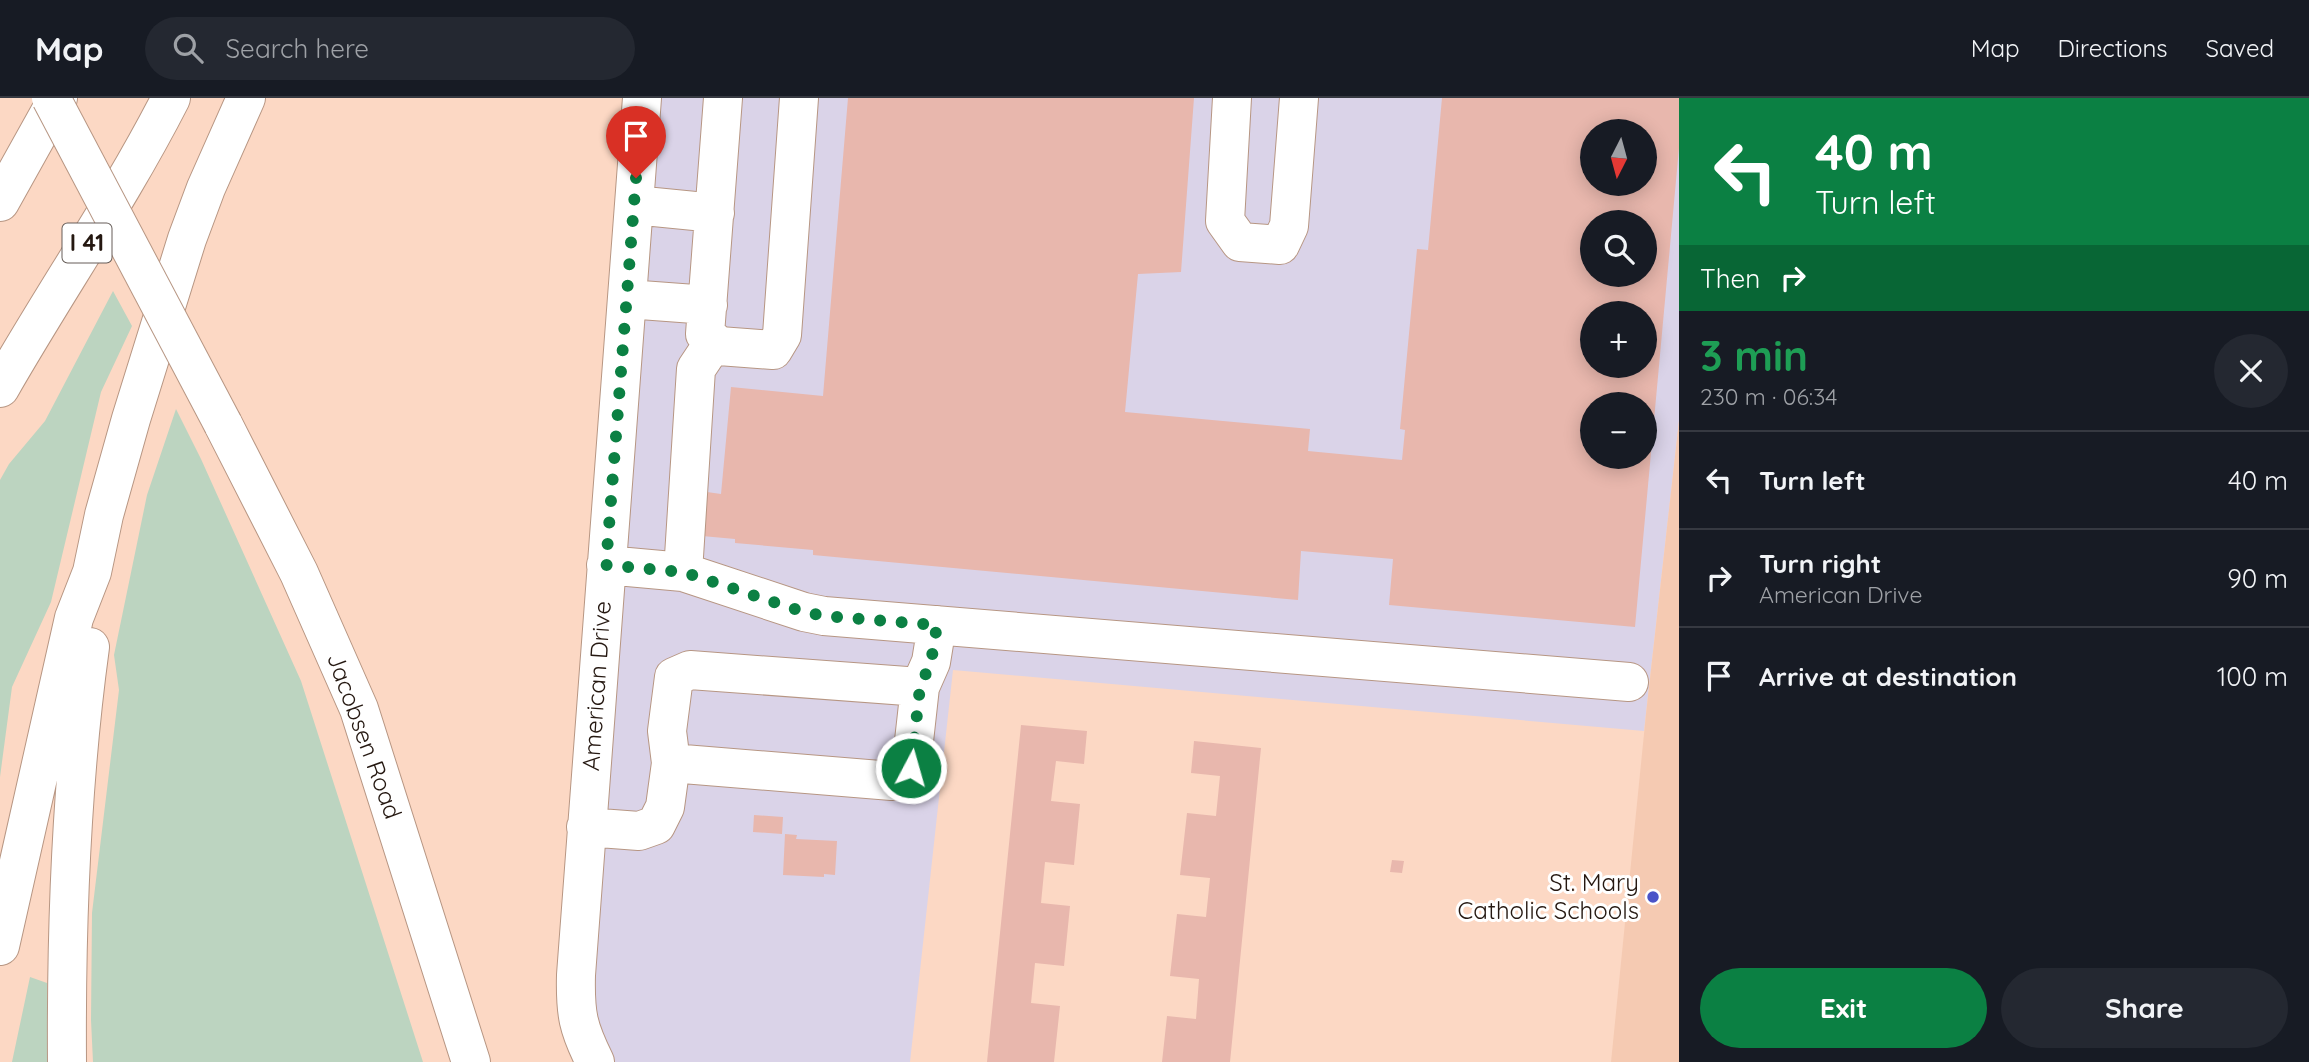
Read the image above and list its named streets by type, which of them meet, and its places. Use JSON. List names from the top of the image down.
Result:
{
  "streets": {
    "main road": ["I 41", "American Drive", "Jacobsen Road"]
  },
  "places": ["St. Mary Catholic Schools"],
  "north": "bottom",
  "page": {
    "header": "Map",
    "search": "Search here",
    "nav": ["Map", "Directions", "Saved"],
    "turn": ["40 m", "Turn left"],
    "map_buttons": ["+", "−"],
    "then": "Then",
    "heading": ["3 min", "230 m · 06:34"],
    "list": [
      {
        "name": "Turn left",
        "value": "40 m"
      },
      {
        "name": "Turn right",
        "note": "American Drive",
        "value": "90 m"
      },
      {
        "name": "Arrive at destination",
        "value": "100 m"
      }
    ],
    "buttons": ["Exit", "Share"]
  }
}
